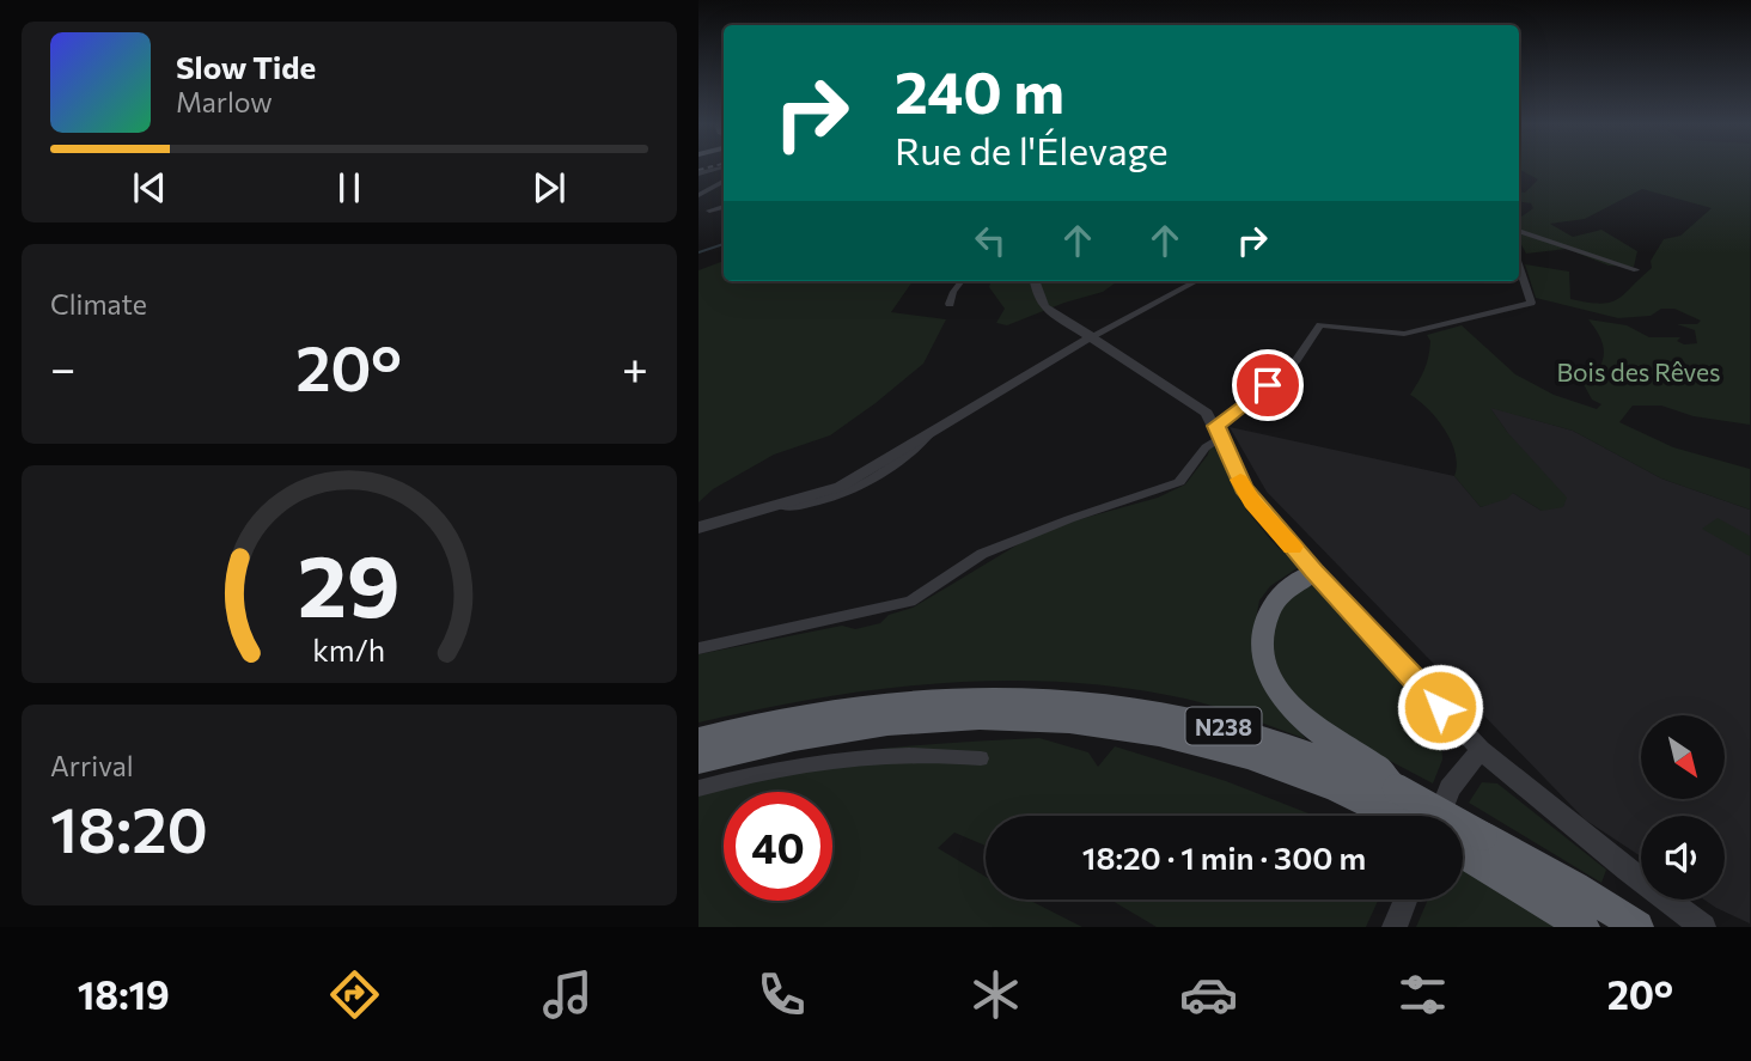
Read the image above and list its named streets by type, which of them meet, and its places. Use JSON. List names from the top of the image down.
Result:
{
  "streets": {
    "highway": ["N238"]
  },
  "parks": ["Bois des Rêves"],
  "north": "bottom right",
  "page": {
    "turn": ["240 m", "Rue de l'Élevage"],
    "song": ["Slow Tide", "Marlow"],
    "tile": [
      "Climate",
      ["Arrival", "18:20"]
    ],
    "heat": ["−", "20°", "+"],
    "limit": "40",
    "trip": "18:20 · 1 min · 300 m",
    "tabs": ["18:19", "20°"],
    "gauge": ["29", "km/h"]
  }
}
